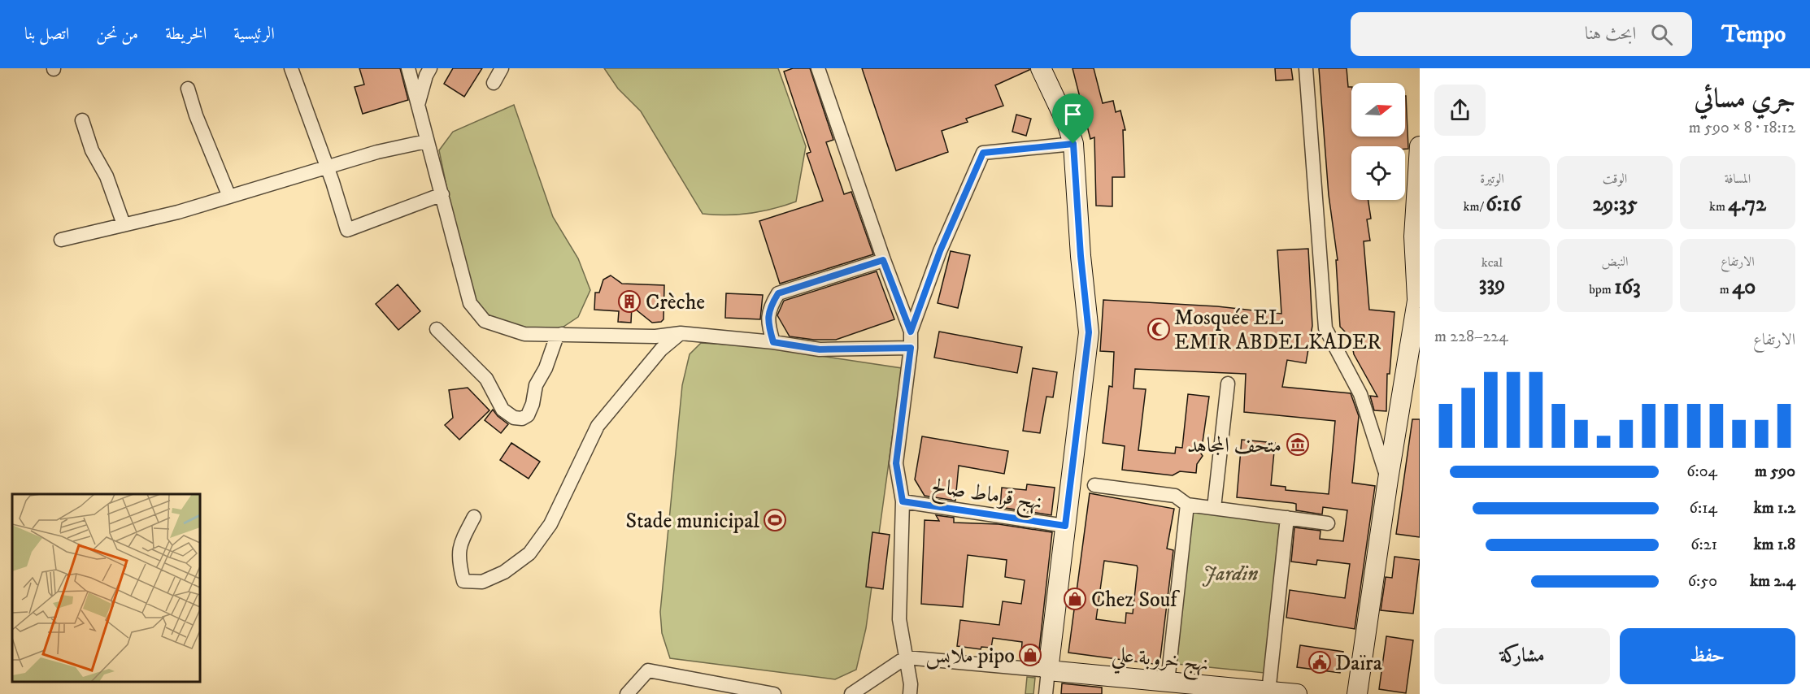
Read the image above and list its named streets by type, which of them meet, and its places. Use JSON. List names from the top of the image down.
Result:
{
  "streets": {
    "main road": ["نهج خروبة علي"],
    "street": ["نهج قرماط صالح"]
  },
  "parks": ["Jardin"],
  "places": {
    "building": ["Crèche"],
    "mosque": ["Mosquée EL EMIR ABDELKADER"],
    "museum": ["متحف المجاهد"],
    "sports": ["Stade municipal"],
    "shop": ["Chez Souf", "ملابس pipo"],
    "public building": ["Daïra"]
  },
  "north": "right",
  "page": {
    "header": "Tempo",
    "search": "ابحث هنا",
    "nav": [
      "الرئيسية",
      "الخريطة",
      "من نحن",
      "اتصل بنا"
    ],
    "heading": ["جري مسائي", "18:12 · 8 × 590 m"],
    "stats": [
      ["المسافة", "4.72 km"],
      ["الوقت", "29:35"],
      ["الوتيرة", "6:16 /km"],
      ["الارتفاع", "40 m"],
      ["النبض", "163 bpm"],
      ["kcal", "339"]
    ],
    "chart": ["الارتفاع", "224–228 m"],
    "list": [
      {
        "name": "590 m",
        "note": "6:04"
      },
      {
        "name": "1.2 km",
        "note": "6:14"
      },
      {
        "name": "1.8 km",
        "note": "6:21"
      },
      {
        "name": "2.4 km",
        "note": "6:50"
      }
    ],
    "buttons": ["حفظ", "مشاركة"]
  }
}
